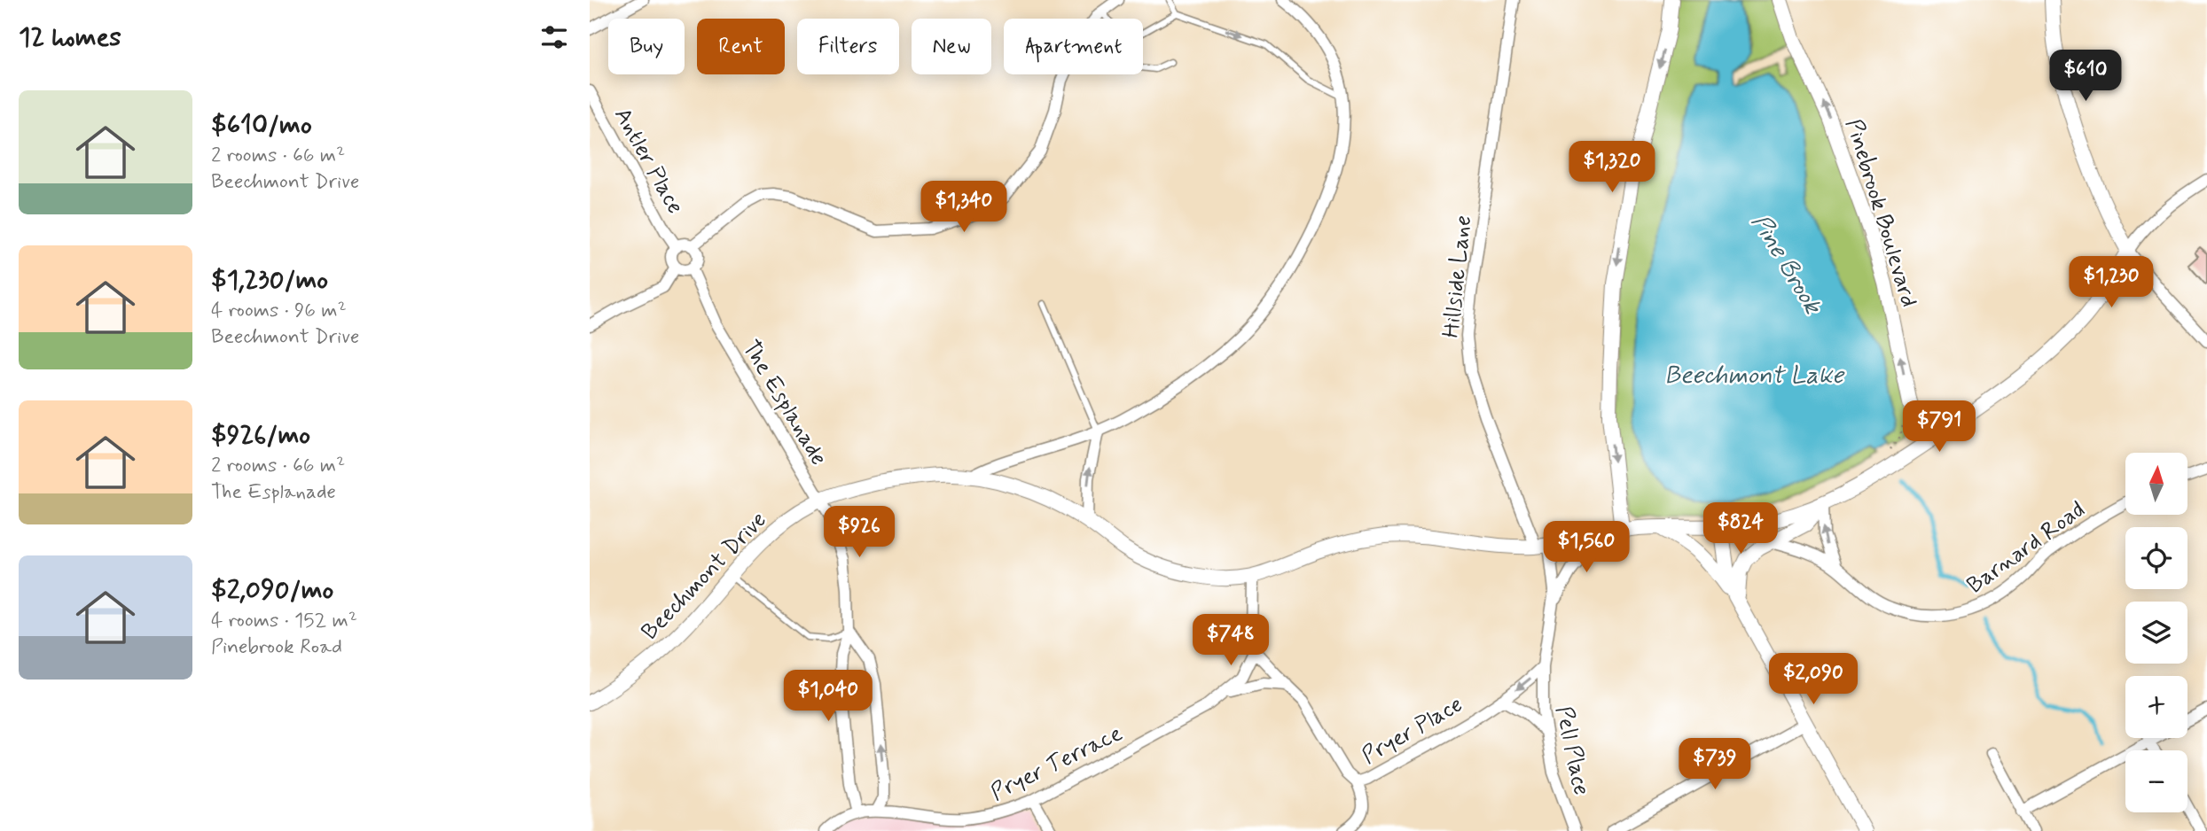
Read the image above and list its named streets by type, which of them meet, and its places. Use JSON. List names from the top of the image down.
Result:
{
  "streets": {
    "street": [
      "Antler Place",
      "Pinebrook Boulevard",
      "Hillside Lane",
      "The Esplanade",
      "Barnard Road",
      "Beechmont Drive",
      "Pryer Place",
      "Pell Place",
      "Pryer Terrace"
    ]
  },
  "crossings": [
    ["Antler Place", "The Esplanade"],
    ["Pinebrook Boulevard", "Beechmont Drive"],
    ["Hillside Lane", "Beechmont Drive"],
    ["Hillside Lane", "Pell Place"],
    ["The Esplanade", "Beechmont Drive"],
    ["The Esplanade", "Pryer Terrace"],
    ["Barnard Road", "Beechmont Drive"],
    ["Beechmont Drive", "Pell Place"],
    ["Pryer Place", "Pell Place"],
    ["Pryer Place", "Pryer Terrace"]
  ],
  "one_way": ["Pinebrook Boulevard"],
  "water": ["Pine Brook", "Beechmont Lake"],
  "north": "top",
  "page": {
    "heading": "12 homes",
    "chip": [
      "Buy",
      "Rent",
      "Filters",
      "New",
      "Apartment"
    ],
    "price": [
      "$610",
      "$1,320",
      "$1,340",
      "$1,230",
      "$791",
      "$824",
      "$926",
      "$1,560",
      "$748",
      "$2,090",
      "$1,040",
      "$739"
    ],
    "list": [
      {
        "name": "$610/mo",
        "note": "2 rooms · 66 m² · Beechmont Drive"
      },
      {
        "name": "$1,230/mo",
        "note": "4 rooms · 96 m² · Beechmont Drive"
      },
      {
        "name": "$926/mo",
        "note": "2 rooms · 66 m² · The Esplanade"
      },
      {
        "name": "$2,090/mo",
        "note": "4 rooms · 152 m² · Pinebrook Road"
      }
    ],
    "map_buttons": ["+", "−"]
  }
}
